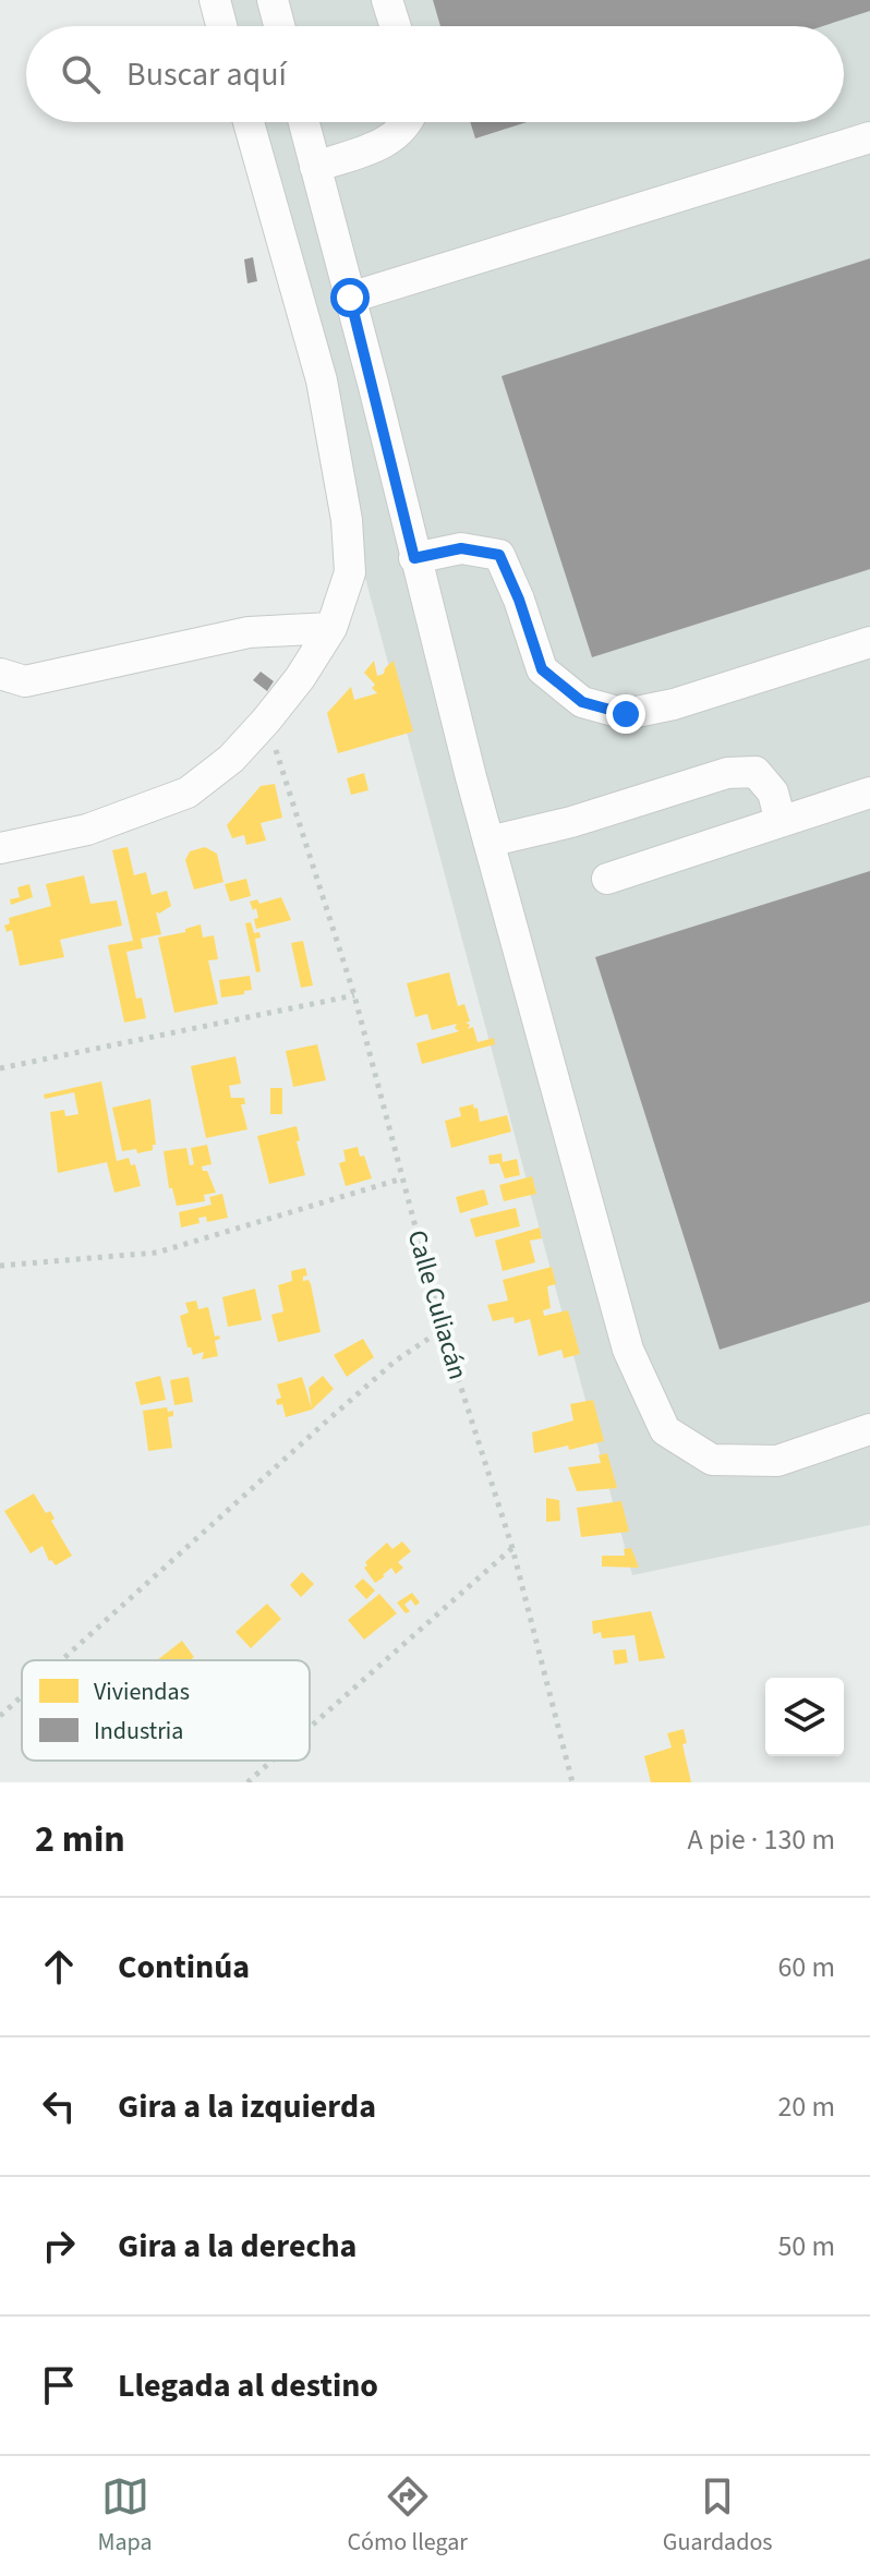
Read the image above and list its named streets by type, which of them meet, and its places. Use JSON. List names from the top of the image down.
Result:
{
  "streets": {
    "path": ["Calle Culiacán"]
  },
  "legend": ["Viviendas", "Industria"],
  "page": {
    "search": "Buscar aquí",
    "heading": ["2 min", "A pie · 130 m"],
    "list": [
      ["Continúa", "60 m"],
      ["Gira a la izquierda", "20 m"],
      ["Gira a la derecha", "50 m"],
      "Llegada al destino"
    ],
    "nav": ["Mapa", "Cómo llegar", "Guardados"]
  }
}
